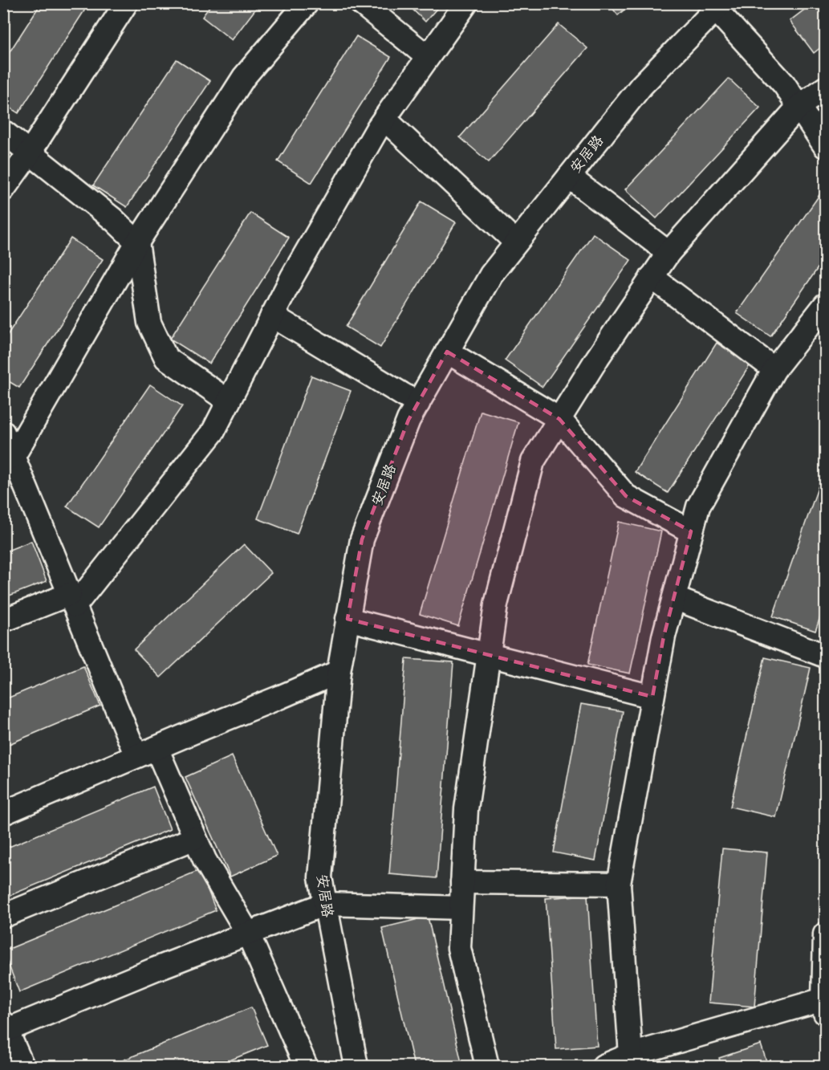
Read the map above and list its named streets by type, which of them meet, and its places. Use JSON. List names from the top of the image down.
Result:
{
  "streets": {
    "street": ["安居路"]
  }
}
